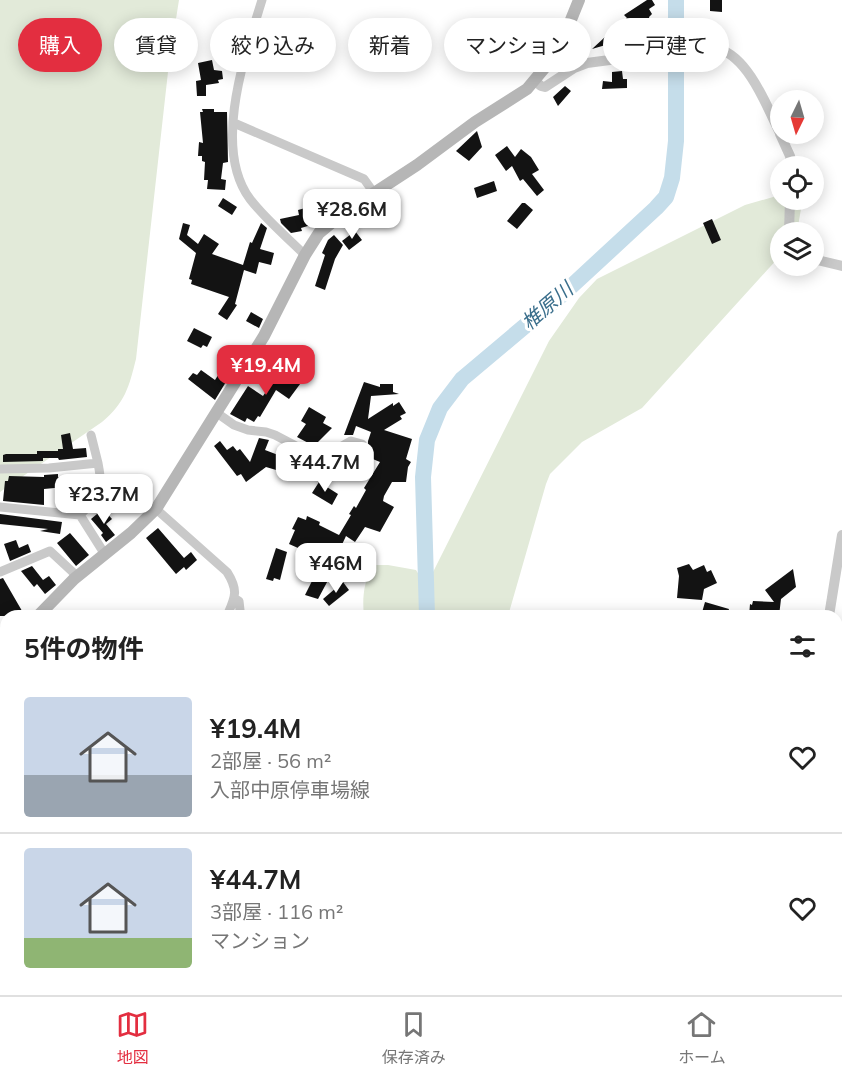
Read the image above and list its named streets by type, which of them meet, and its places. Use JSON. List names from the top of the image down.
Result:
{
  "water": ["椎原川"],
  "north": "bottom",
  "page": {
    "chip": [
      "購入",
      "賃貸",
      "絞り込み",
      "新着",
      "マンション",
      "一戸建て"
    ],
    "price": [
      "¥28.6M",
      "¥19.4M",
      "¥44.7M",
      "¥23.7M",
      "¥46M"
    ],
    "heading": "5件の物件",
    "list": [
      {
        "name": "¥19.4M",
        "note": "2部屋 · 56 m² · 入部中原停車場線"
      },
      {
        "name": "¥44.7M",
        "note": "3部屋 · 116 m² · マンション"
      }
    ],
    "tabs": ["地図", "保存済み", "ホーム"]
  }
}
